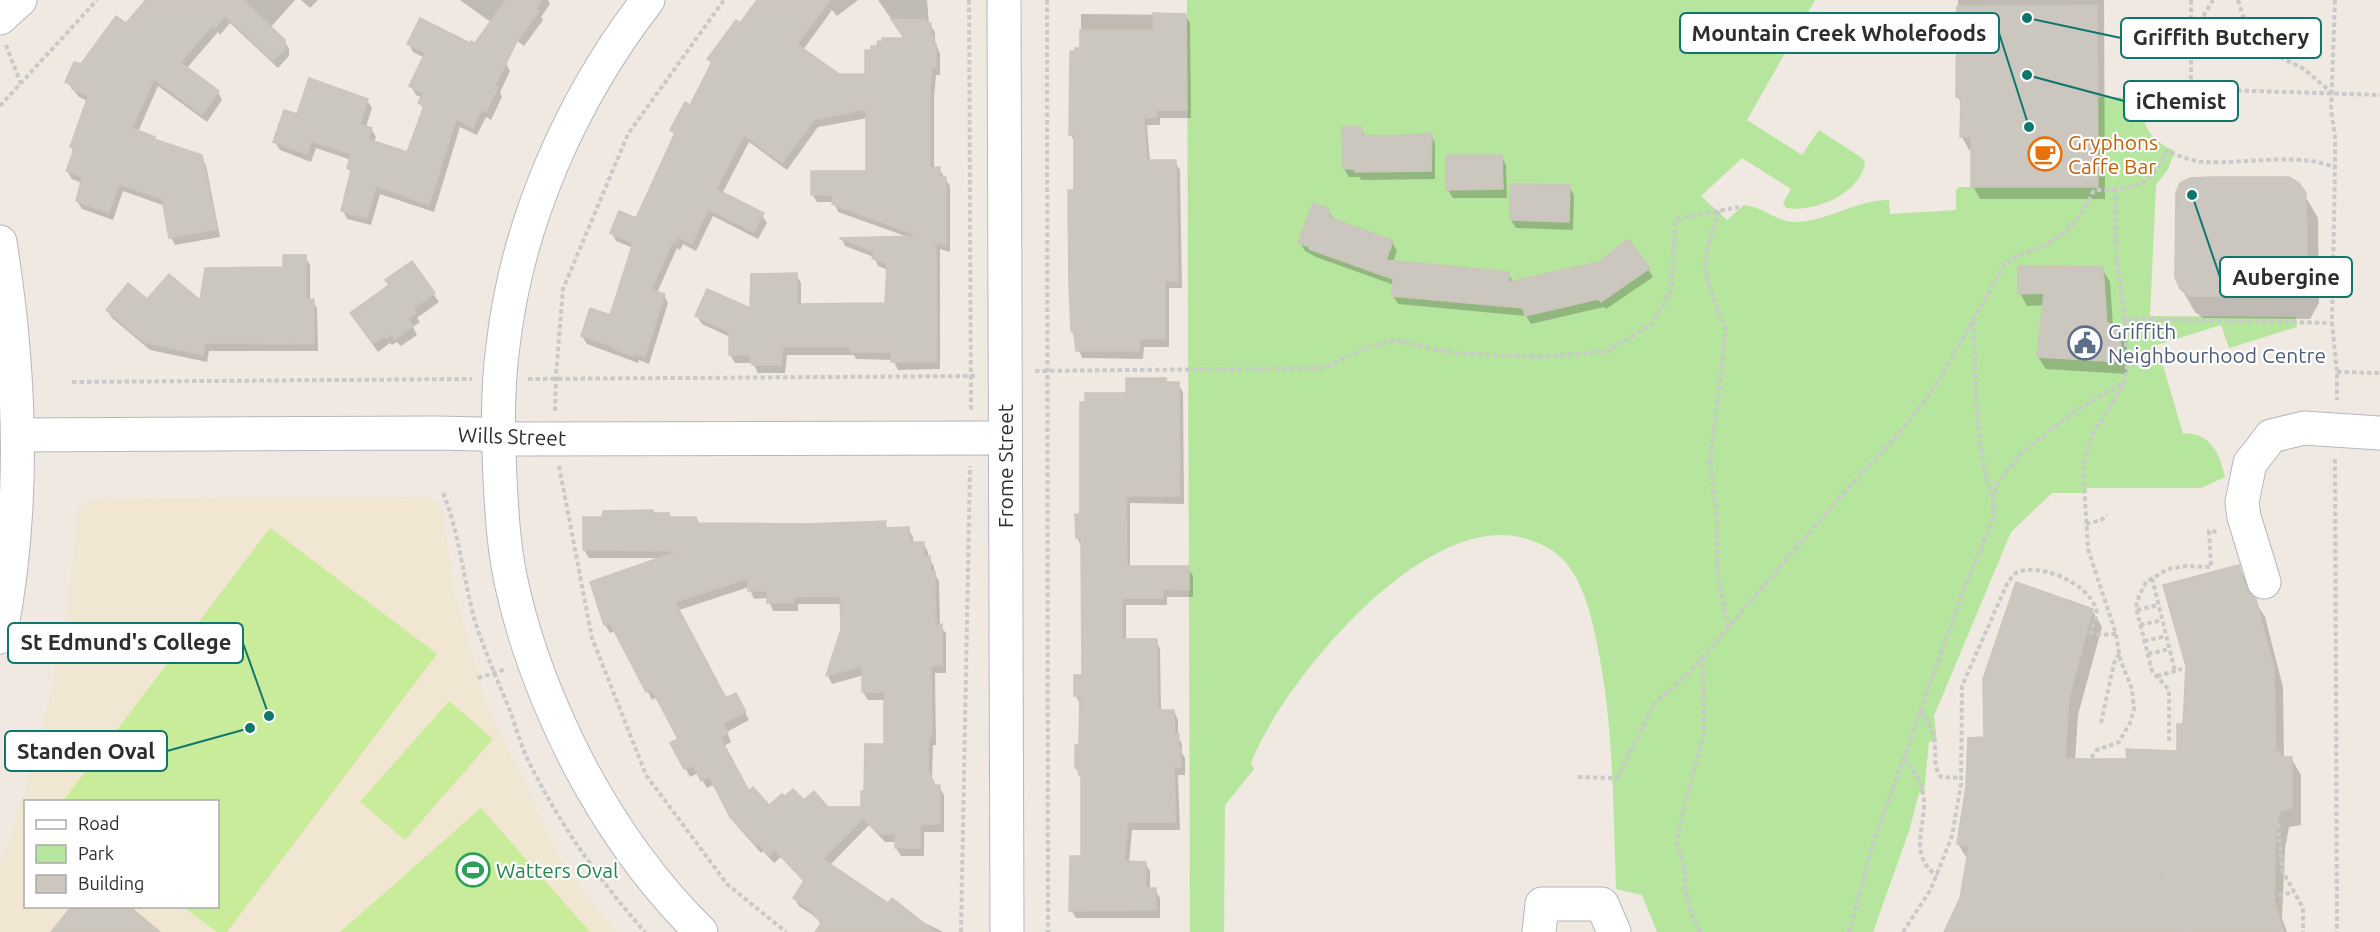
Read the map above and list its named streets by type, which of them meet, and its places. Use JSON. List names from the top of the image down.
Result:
{
  "streets": {
    "street": ["Wills Street", "Frome Street"]
  },
  "crossings": [
    ["Wills Street", "Frome Street"]
  ],
  "places": {
    "other": [
      "Griffith Butchery",
      "iChemist",
      "Mountain Creek Wholefoods",
      "Aubergine",
      "St Edmund's College",
      "Standen Oval"
    ],
    "cafe": ["Gryphons Caffe Bar"],
    "public building": ["Griffith Neighbourhood Centre"],
    "sports": ["Watters Oval"]
  },
  "legend": ["Road", "Park", "Building"]
}
